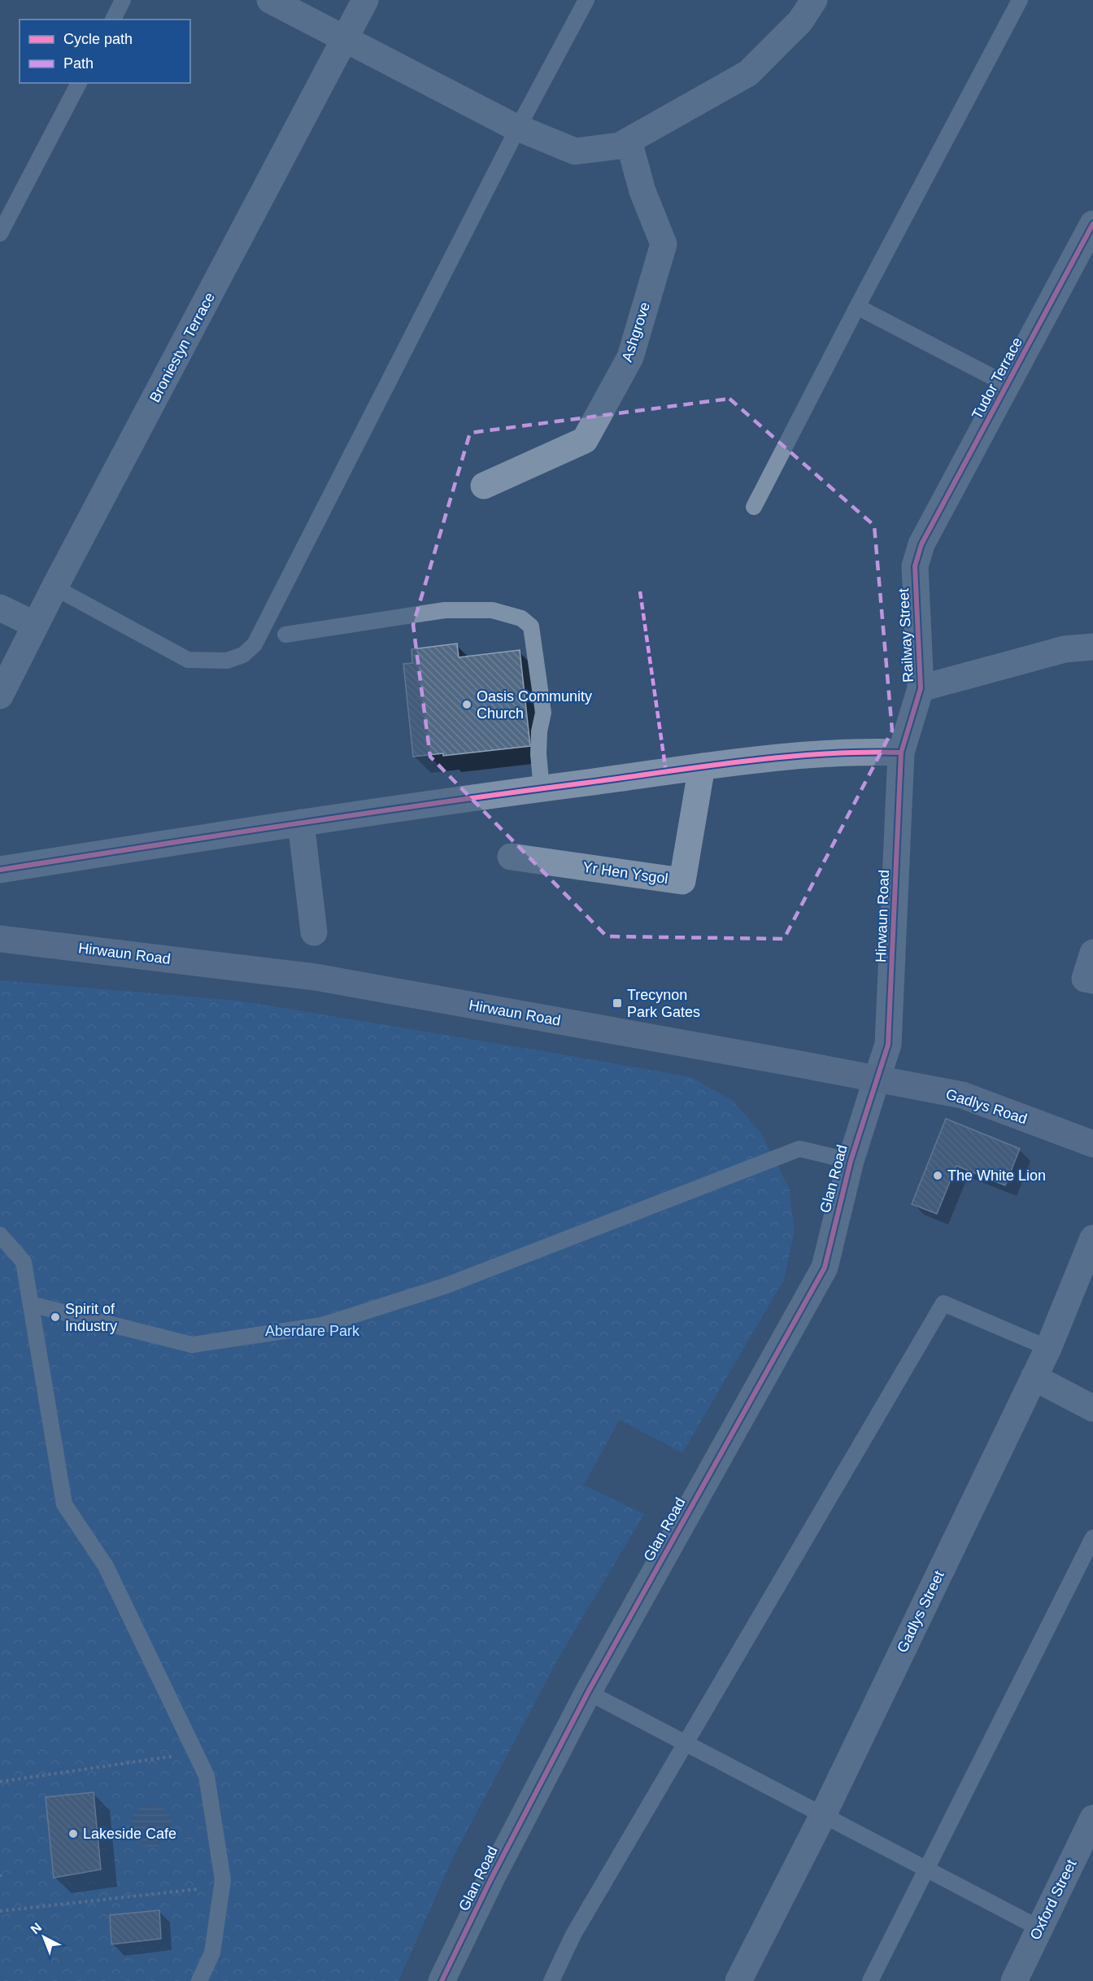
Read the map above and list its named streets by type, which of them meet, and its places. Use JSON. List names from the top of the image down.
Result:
{
  "streets": {
    "main road": ["Hirwaun Road", "Gadlys Road"],
    "street": [
      "Ashgrove",
      "Broniestyn Terrace",
      "Tudor Terrace",
      "Railway Street",
      "Yr Hen Ysgol",
      "Glan Road",
      "Gadlys Street",
      "Oxford Street"
    ]
  },
  "crossings": [
    ["Tudor Terrace", "Railway Street"],
    ["Railway Street", "Hirwaun Road"],
    ["Hirwaun Road", "Gadlys Road"],
    ["Hirwaun Road", "Glan Road"],
    ["Gadlys Road", "Glan Road"]
  ],
  "parks": ["Aberdare Park"],
  "places": {
    "other": [
      "Oasis Community Church",
      "The White Lion",
      "Spirit of Industry",
      "Lakeside Cafe"
    ],
    "transit": ["Trecynon Park Gates"]
  },
  "legend": ["Cycle path", "Path"],
  "north": "top left"
}
